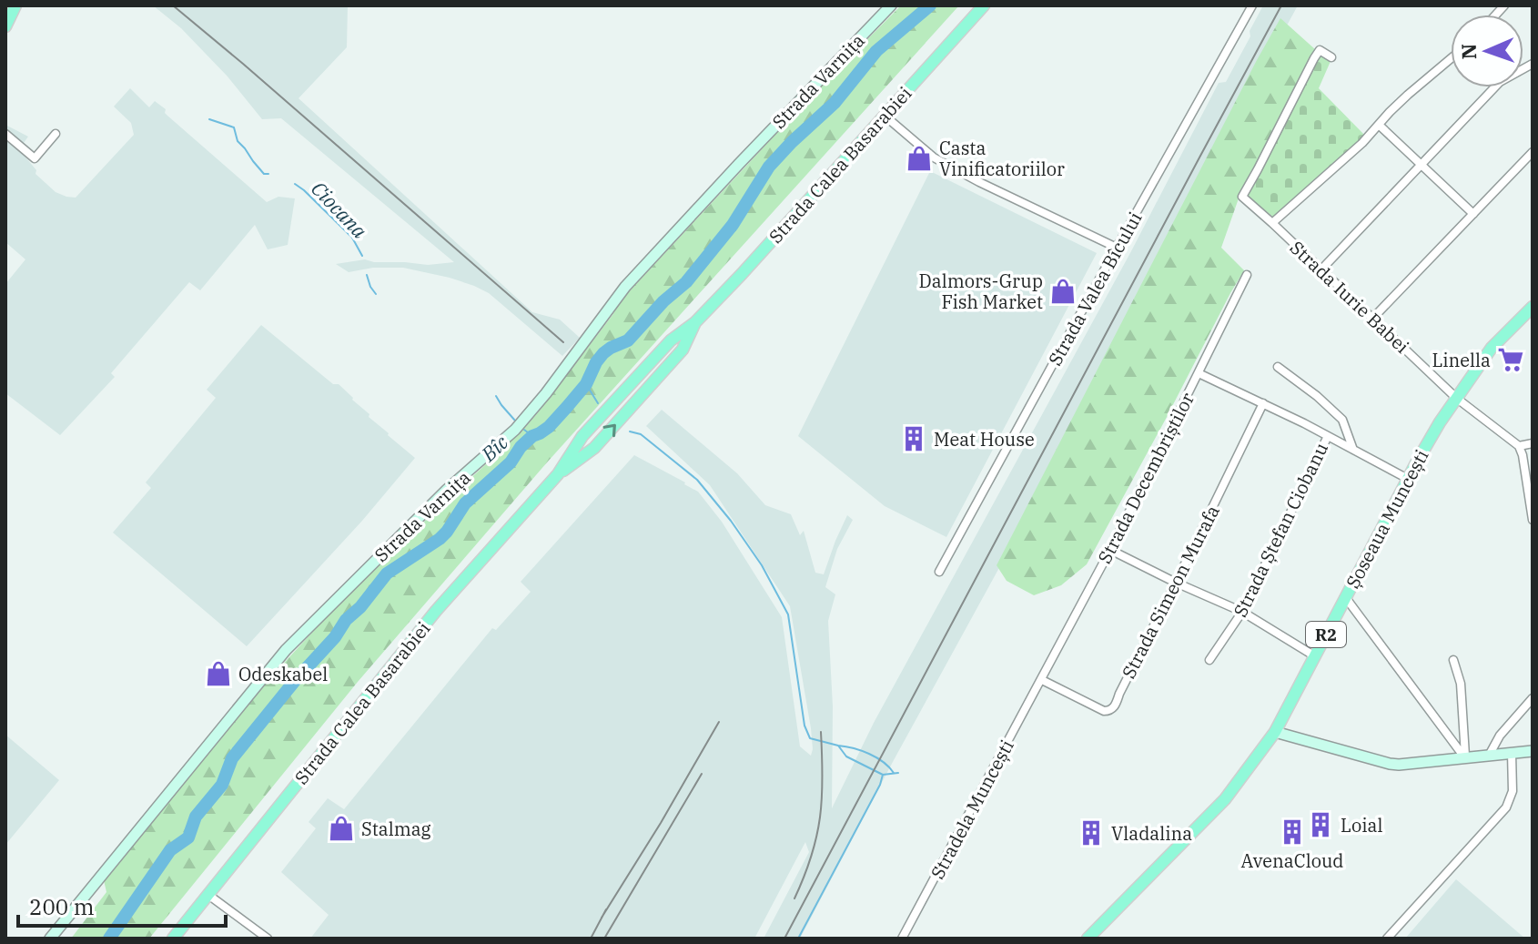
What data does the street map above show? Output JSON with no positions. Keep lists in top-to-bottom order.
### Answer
{
  "streets": {
    "main road": ["Strada Calea Basarabiei", "Șoseaua Muncești", "R2"],
    "street": [
      "Strada Varnița",
      "Strada Valea Bîcului",
      "Strada Iurie Babei",
      "Strada Decembriștilor",
      "Strada Ștefan Ciobanu",
      "Strada Simeon Murafa",
      "Stradela Muncești"
    ]
  },
  "crossings": [
    ["Strada Iurie Babei", "Șoseaua Muncești"],
    ["Strada Decembriștilor", "Strada Simeon Murafa"],
    ["Strada Decembriștilor", "Stradela Muncești"],
    ["Strada Simeon Murafa", "Stradela Muncești"]
  ],
  "water": ["Ciocana", "Bîc"],
  "places": {
    "shop": [
      "Casta Vinificatoriilor",
      "Dalmors-Grup Fish Market",
      "Odeskabel",
      "Stalmag"
    ],
    "supermarket": ["Linella"],
    "building": [
      "Meat House",
      "Loial",
      "AvenaCloud",
      "Vladalina"
    ]
  },
  "scale_bar": "200 m",
  "north": "left"
}
